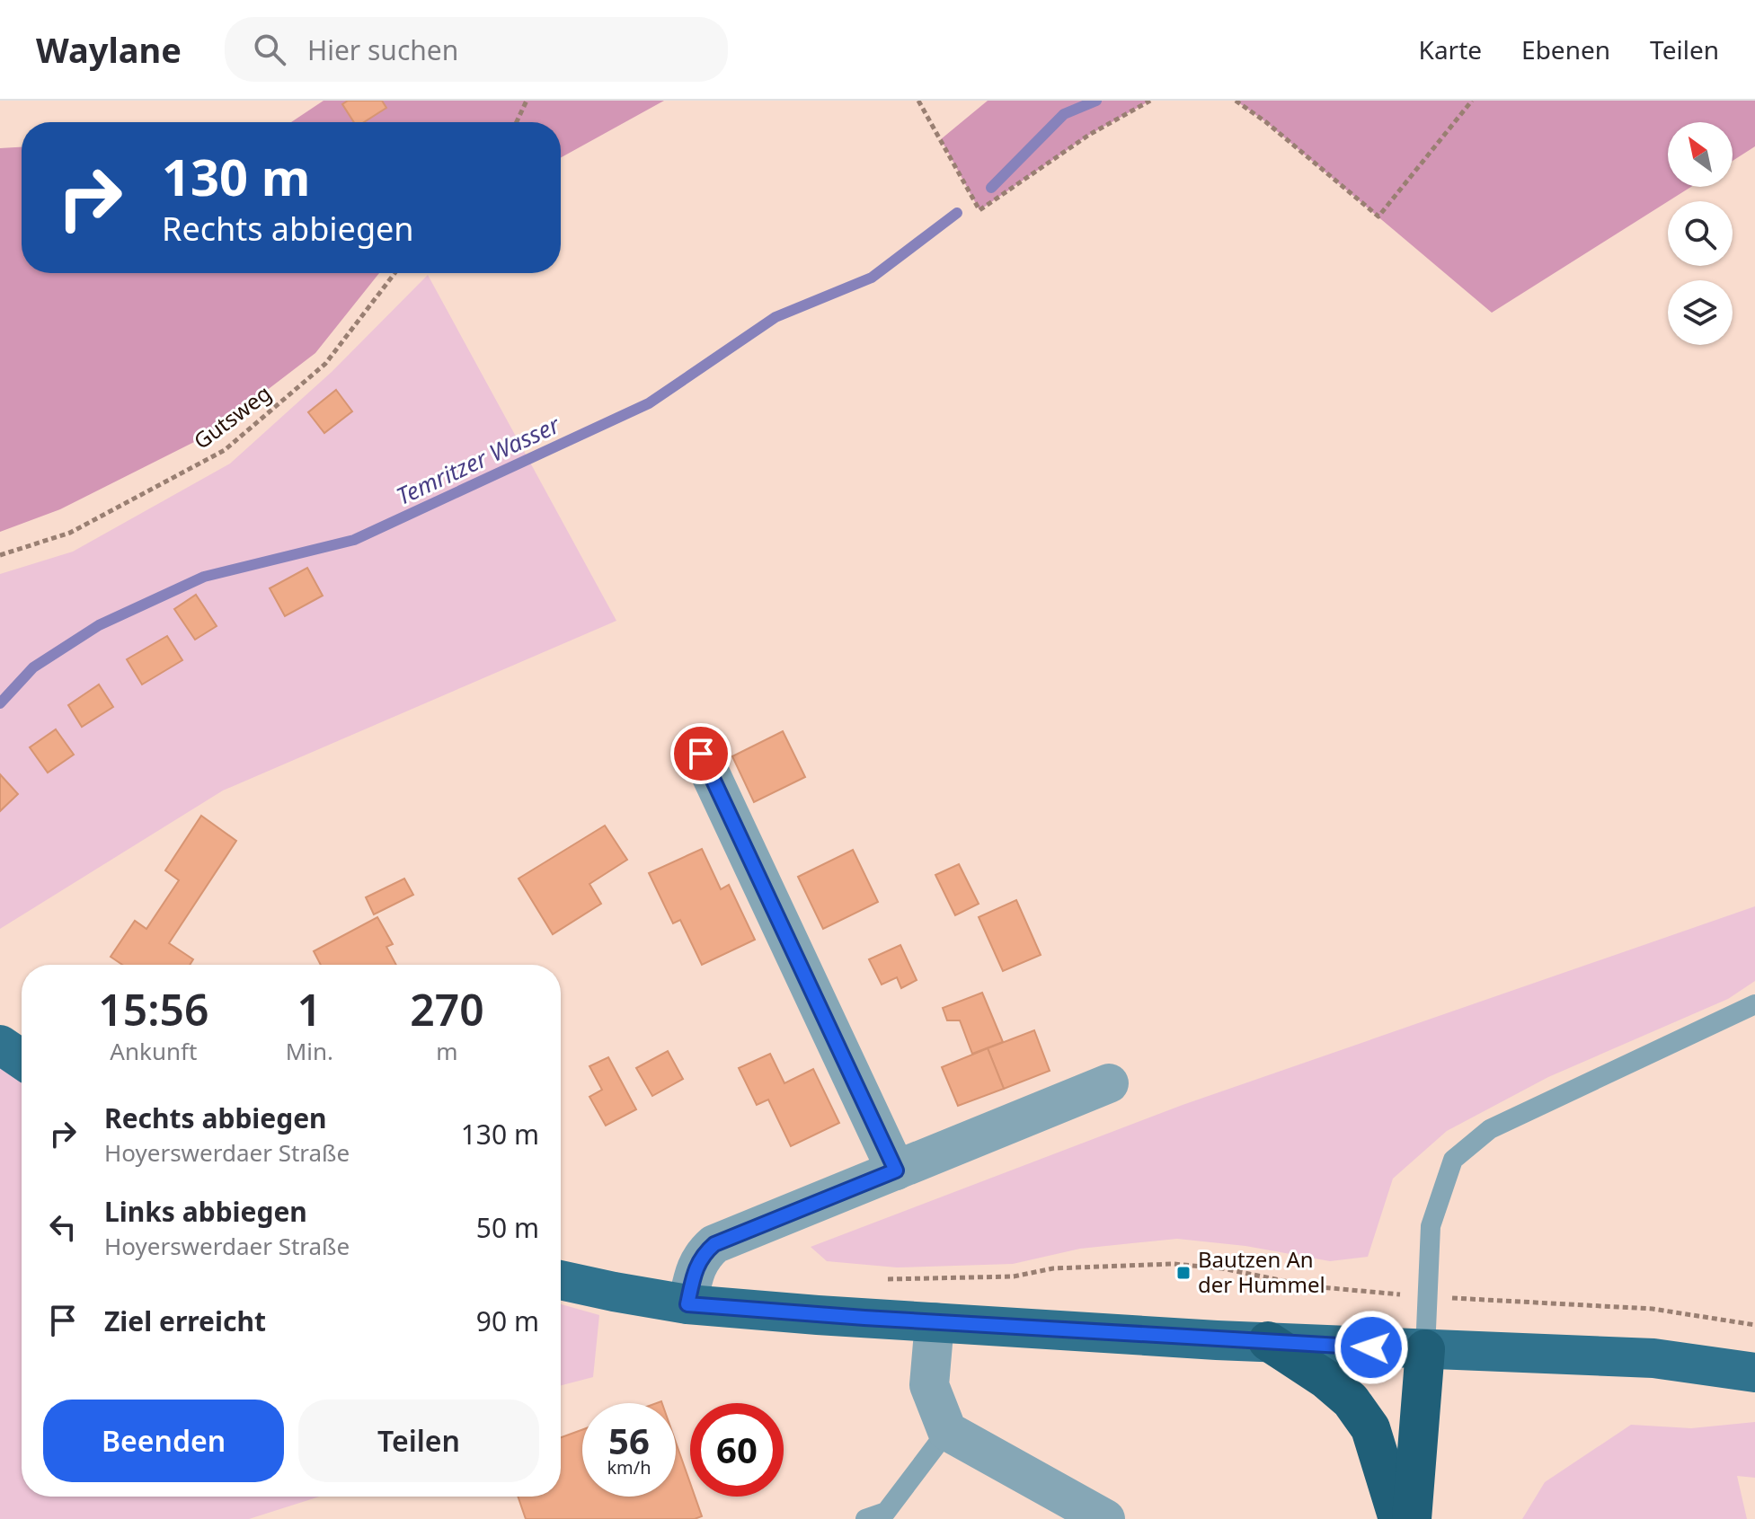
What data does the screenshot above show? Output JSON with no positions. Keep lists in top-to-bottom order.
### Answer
{
  "streets": {
    "path": ["Gutsweg"]
  },
  "water": ["Temritzer Wasser"],
  "places": {
    "transit": ["Bautzen An der Hummel"]
  },
  "north": "top left",
  "page": {
    "header": "Waylane",
    "search": "Hier suchen",
    "nav": ["Karte", "Ebenen", "Teilen"],
    "turn": ["130 m", "Rechts abbiegen"],
    "eta": [
      "15:56",
      "Ankunft",
      "1",
      "Min.",
      "270",
      "m"
    ],
    "list": [
      {
        "name": "Rechts abbiegen",
        "note": "Hoyerswerdaer Straße",
        "value": "130 m"
      },
      {
        "name": "Links abbiegen",
        "note": "Hoyerswerdaer Straße",
        "value": "50 m"
      },
      {
        "name": "Ziel erreicht",
        "value": "90 m"
      }
    ],
    "buttons": ["Beenden", "Teilen"],
    "speed": "56 km/h",
    "limit": "60"
  }
}
